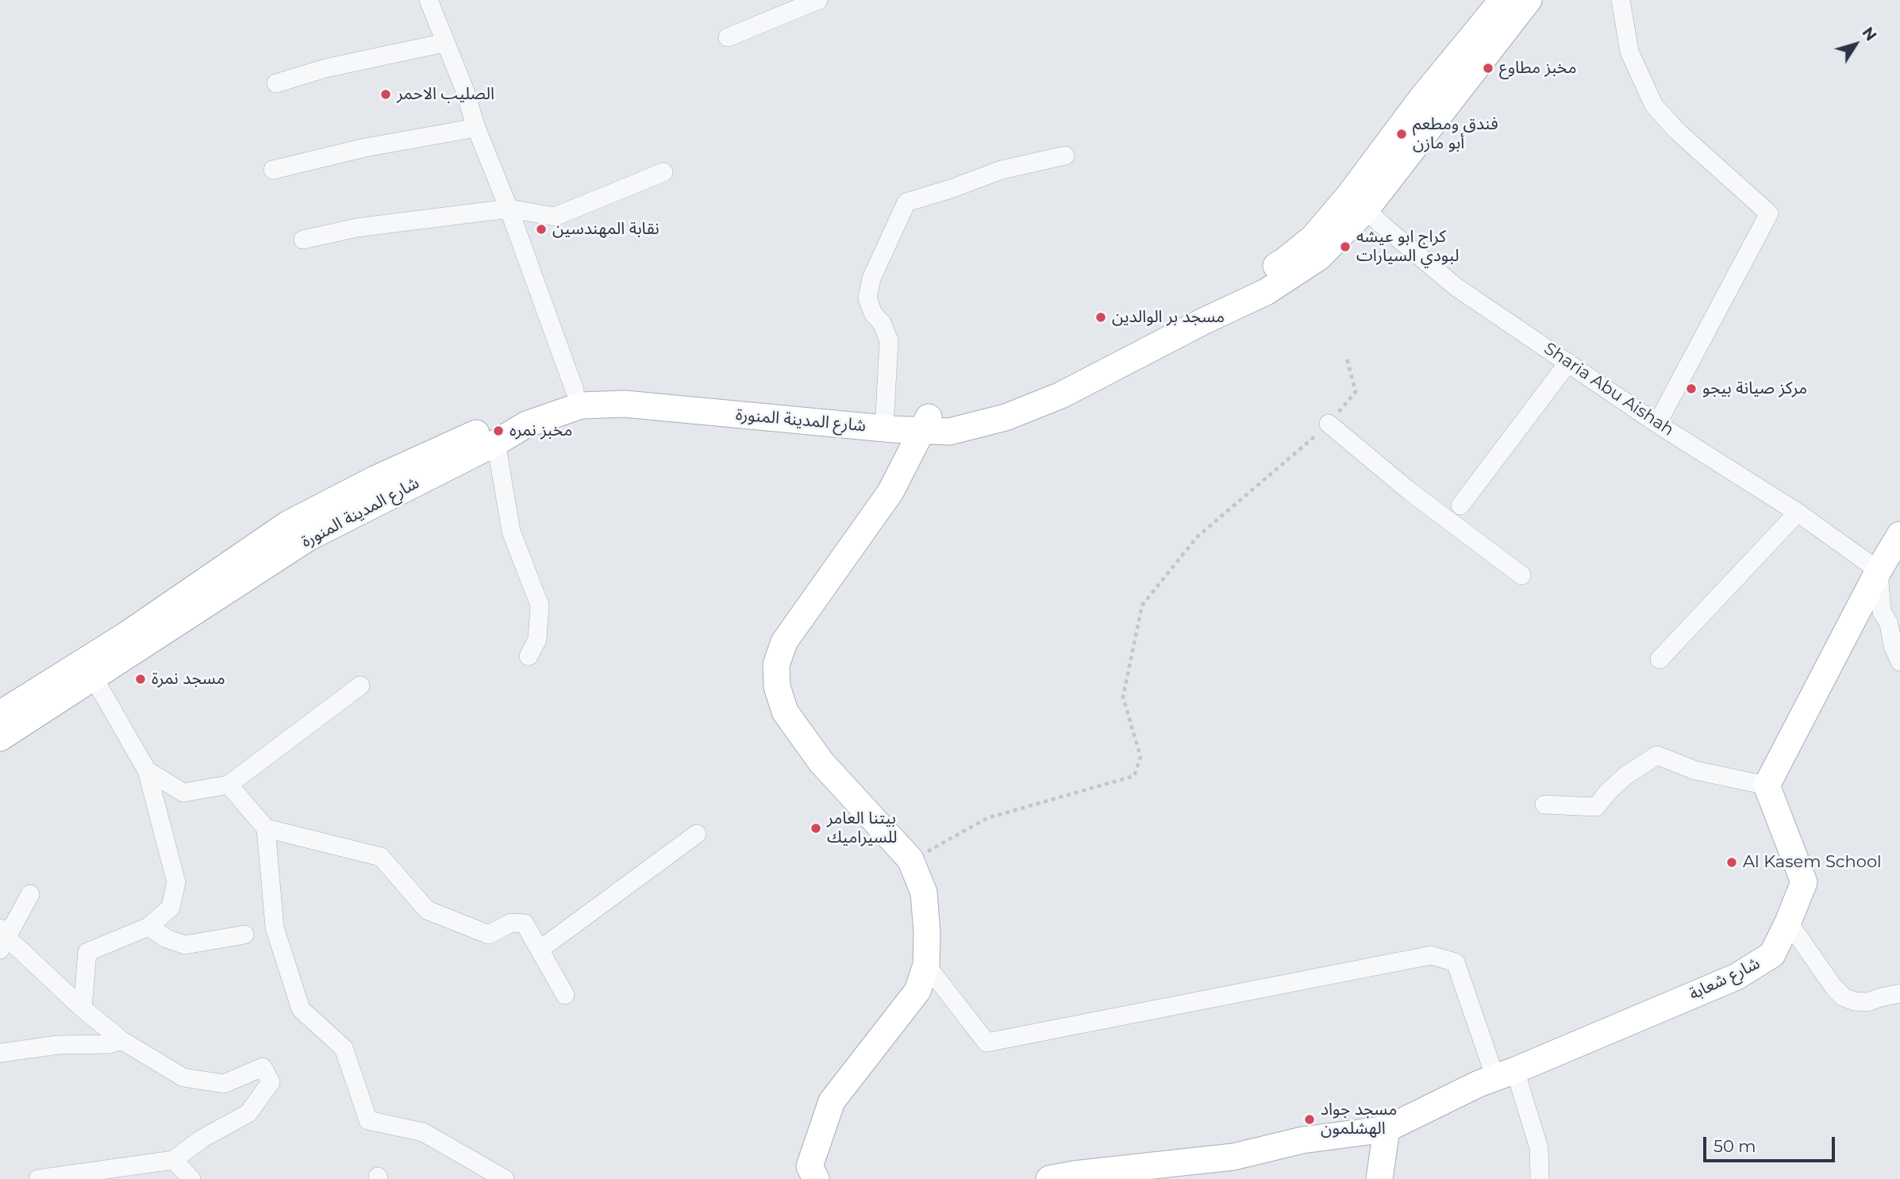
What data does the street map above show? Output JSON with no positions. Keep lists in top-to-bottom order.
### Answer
{
  "streets": {
    "street": ["Sharia Abu Aishah", "شارع المدينة المنورة", "شارع شعابة"]
  },
  "crossings": [
    ["Sharia Abu Aishah", "شارع المدينة المنورة"]
  ],
  "places": [
    "مخبز مطاوع",
    "الصليب الاحمر",
    "فندق ومطعم أبو مازن",
    "نقابة المهندسين",
    "كراج ابو عيشه لبودي السيارات",
    "مسجد بر الوالدين",
    "مركز صيانة بيجو",
    "مخبز نمره",
    "مسجد نمرة",
    "بيتنا العامر للسيراميك",
    "Al Kasem School",
    "مسجد جواد الهشلمون"
  ],
  "scale_bar": "50 m",
  "north": "top right"
}
